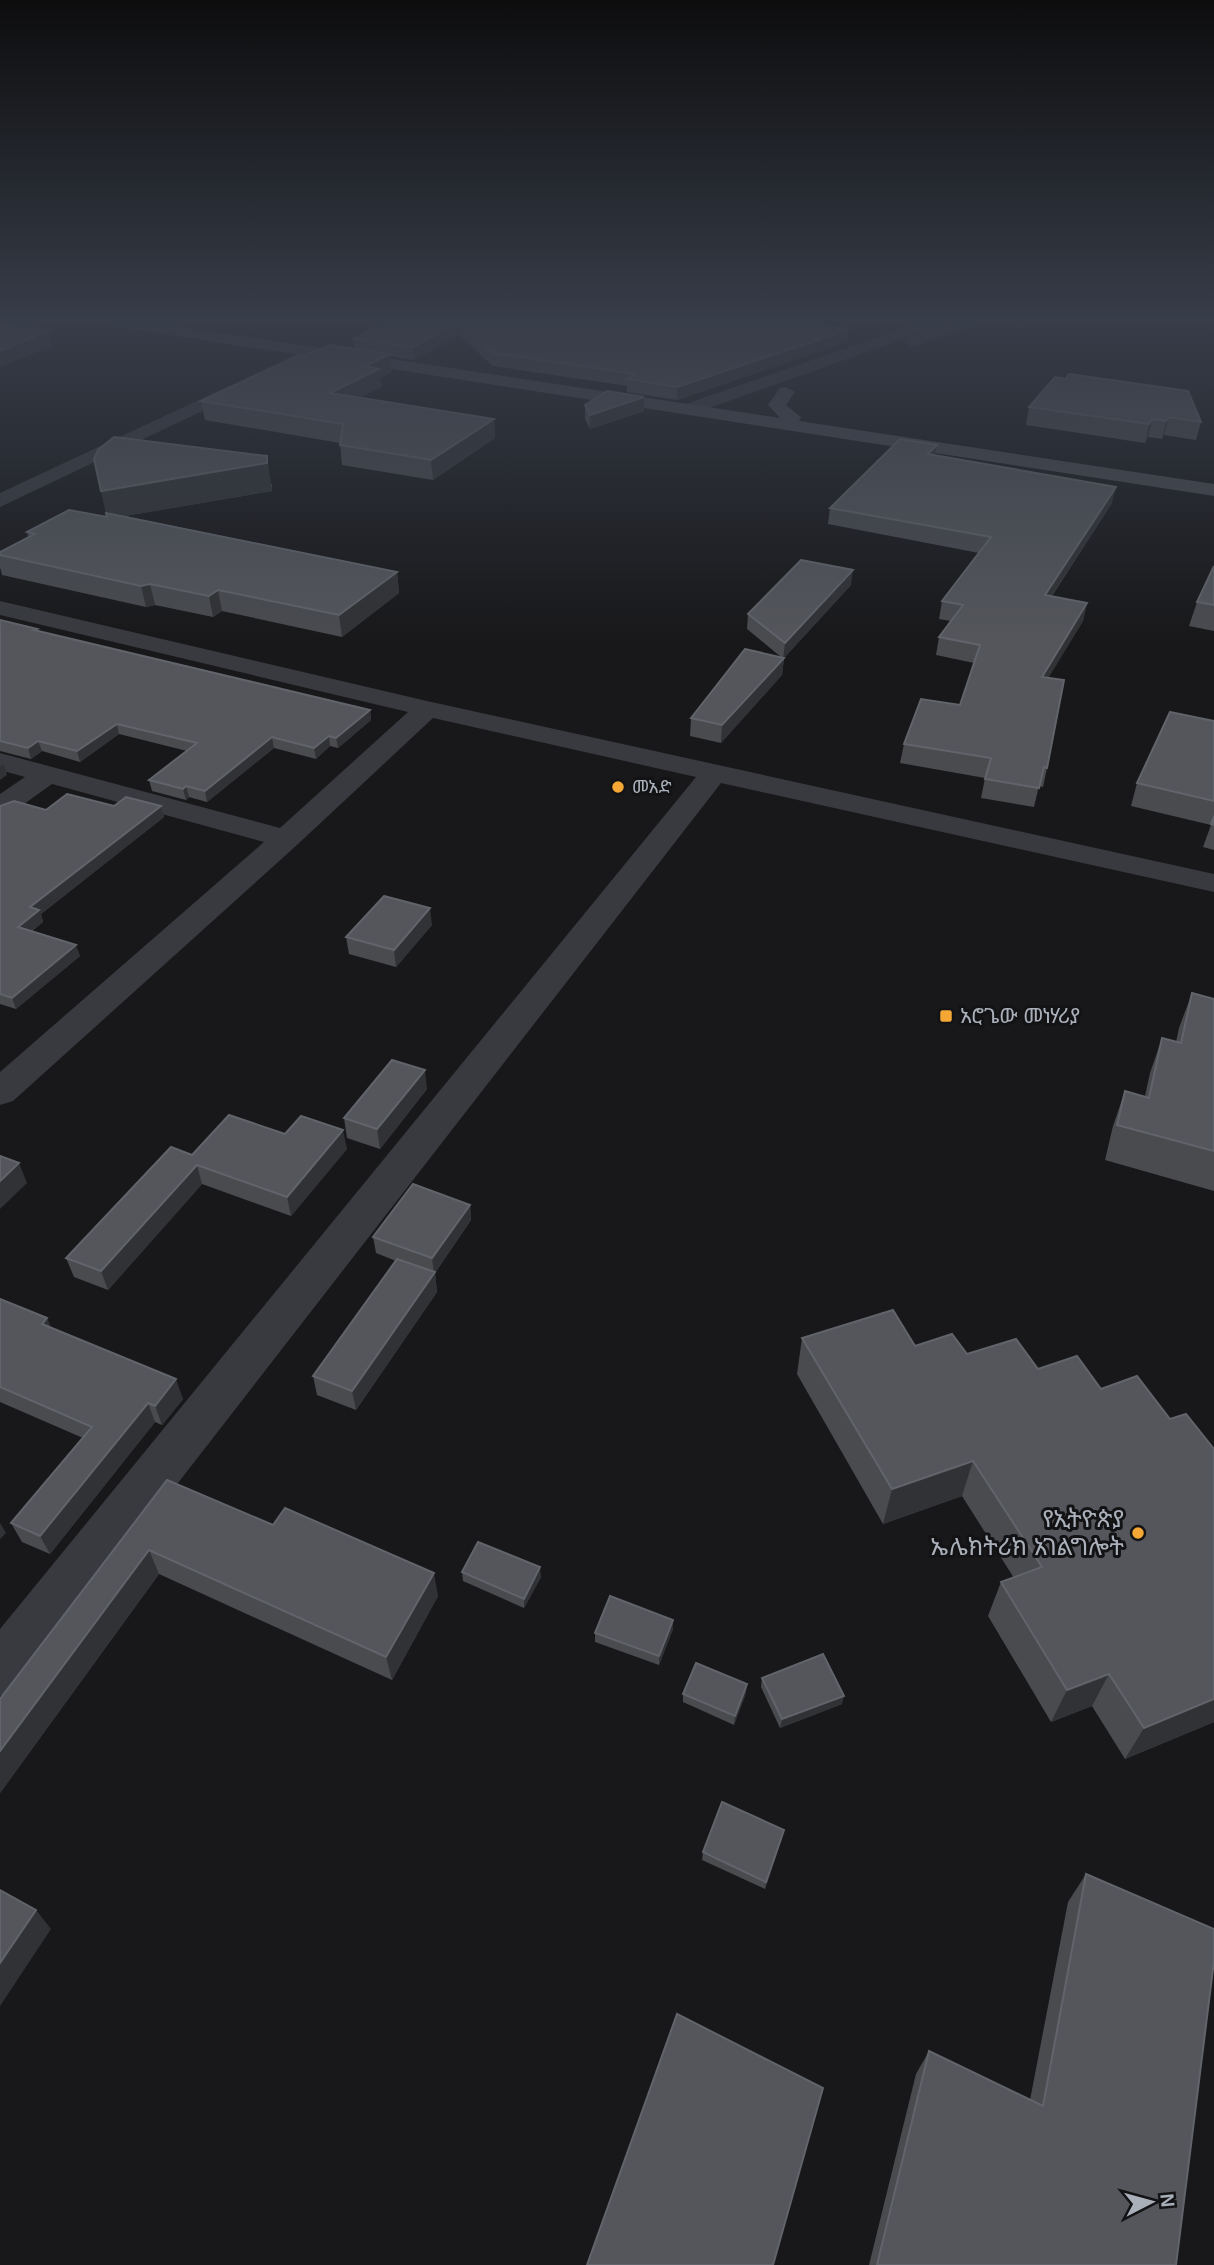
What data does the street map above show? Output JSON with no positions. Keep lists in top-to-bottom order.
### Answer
{
  "places": {
    "other": ["መአድ", "የኢትዮጵያ ኤሌክትሪክ አገልግሎት"],
    "transit": ["አሮጌው መነሃሪያ"]
  },
  "north": "right"
}
